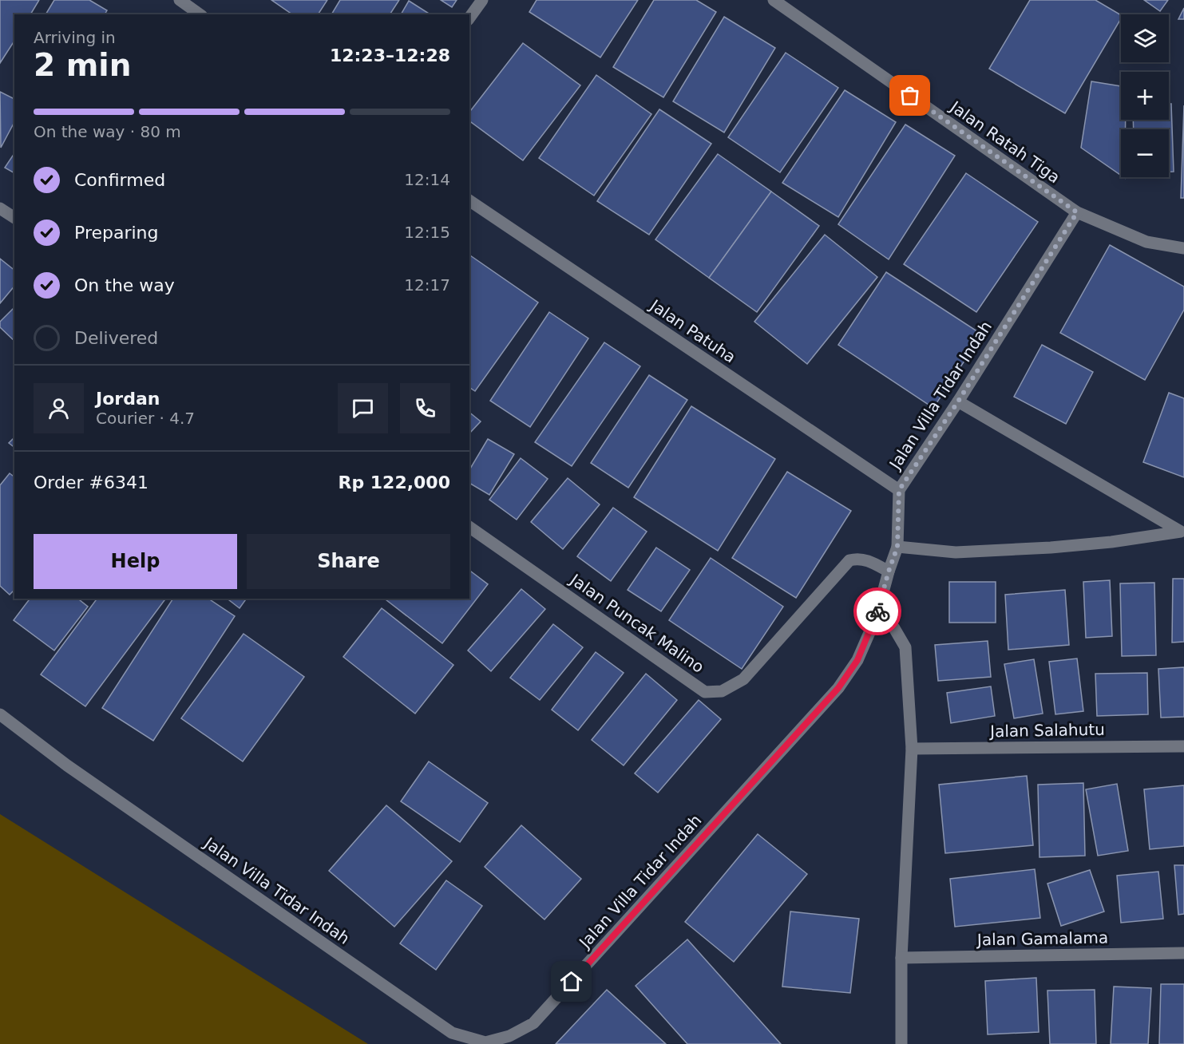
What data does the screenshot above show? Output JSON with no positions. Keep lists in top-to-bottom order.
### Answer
{
  "streets": {
    "street": [
      "Jalan Ratah Tiga",
      "Jalan Patuha",
      "Jalan Villa Tidar Indah",
      "Jalan Puncak Malino",
      "Jalan Salahutu",
      "Jalan Gamalama"
    ]
  },
  "crossings": [
    ["Jalan Ratah Tiga", "Jalan Villa Tidar Indah"],
    ["Jalan Patuha", "Jalan Villa Tidar Indah"],
    ["Jalan Villa Tidar Indah", "Jalan Puncak Malino"]
  ],
  "page": {
    "map_buttons": ["+", "−"],
    "heading": ["2 min", "Arriving in", "12:23–12:28"],
    "panel": [
      "Jordan",
      "Courier · 4.7",
      "Order #6341",
      "Rp 122,000"
    ],
    "bar": "On the way · 80 m",
    "list": [
      ["Confirmed", "12:14"],
      ["Preparing", "12:15"],
      ["On the way", "12:17"],
      "Delivered"
    ],
    "buttons": ["Help", "Share"]
  }
}
